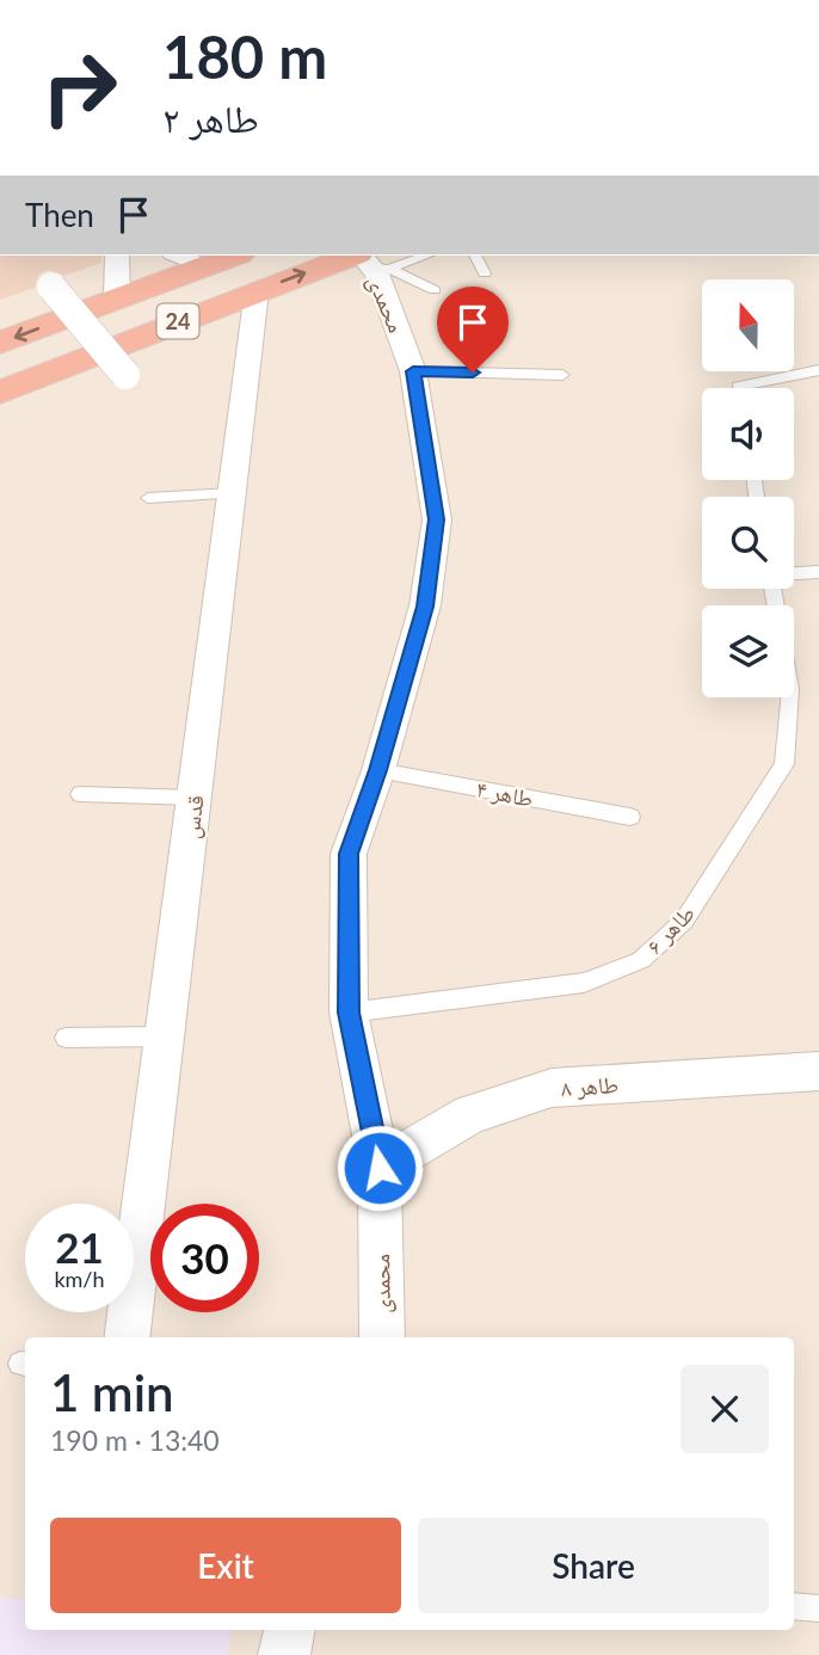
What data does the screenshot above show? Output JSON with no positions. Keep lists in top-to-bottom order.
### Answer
{
  "streets": {
    "highway": ["24"],
    "street": ["محمدی", "قدس", "طاهر ۸"],
    "lane": ["طاهر ۴", "طاهر ۶"]
  },
  "crossings": [
    ["محمدی", "24"],
    ["محمدی", "طاهر ۴"],
    ["محمدی", "طاهر ۶"],
    ["محمدی", "طاهر ۸"],
    ["24", "قدس"]
  ],
  "north": "top",
  "page": {
    "turn": ["180 m", "طاهر ۲"],
    "then": "Then",
    "speed": "21 km/h",
    "limit": "30",
    "heading": ["1 min", "190 m · 13:40"],
    "buttons": ["Exit", "Share"]
  }
}
